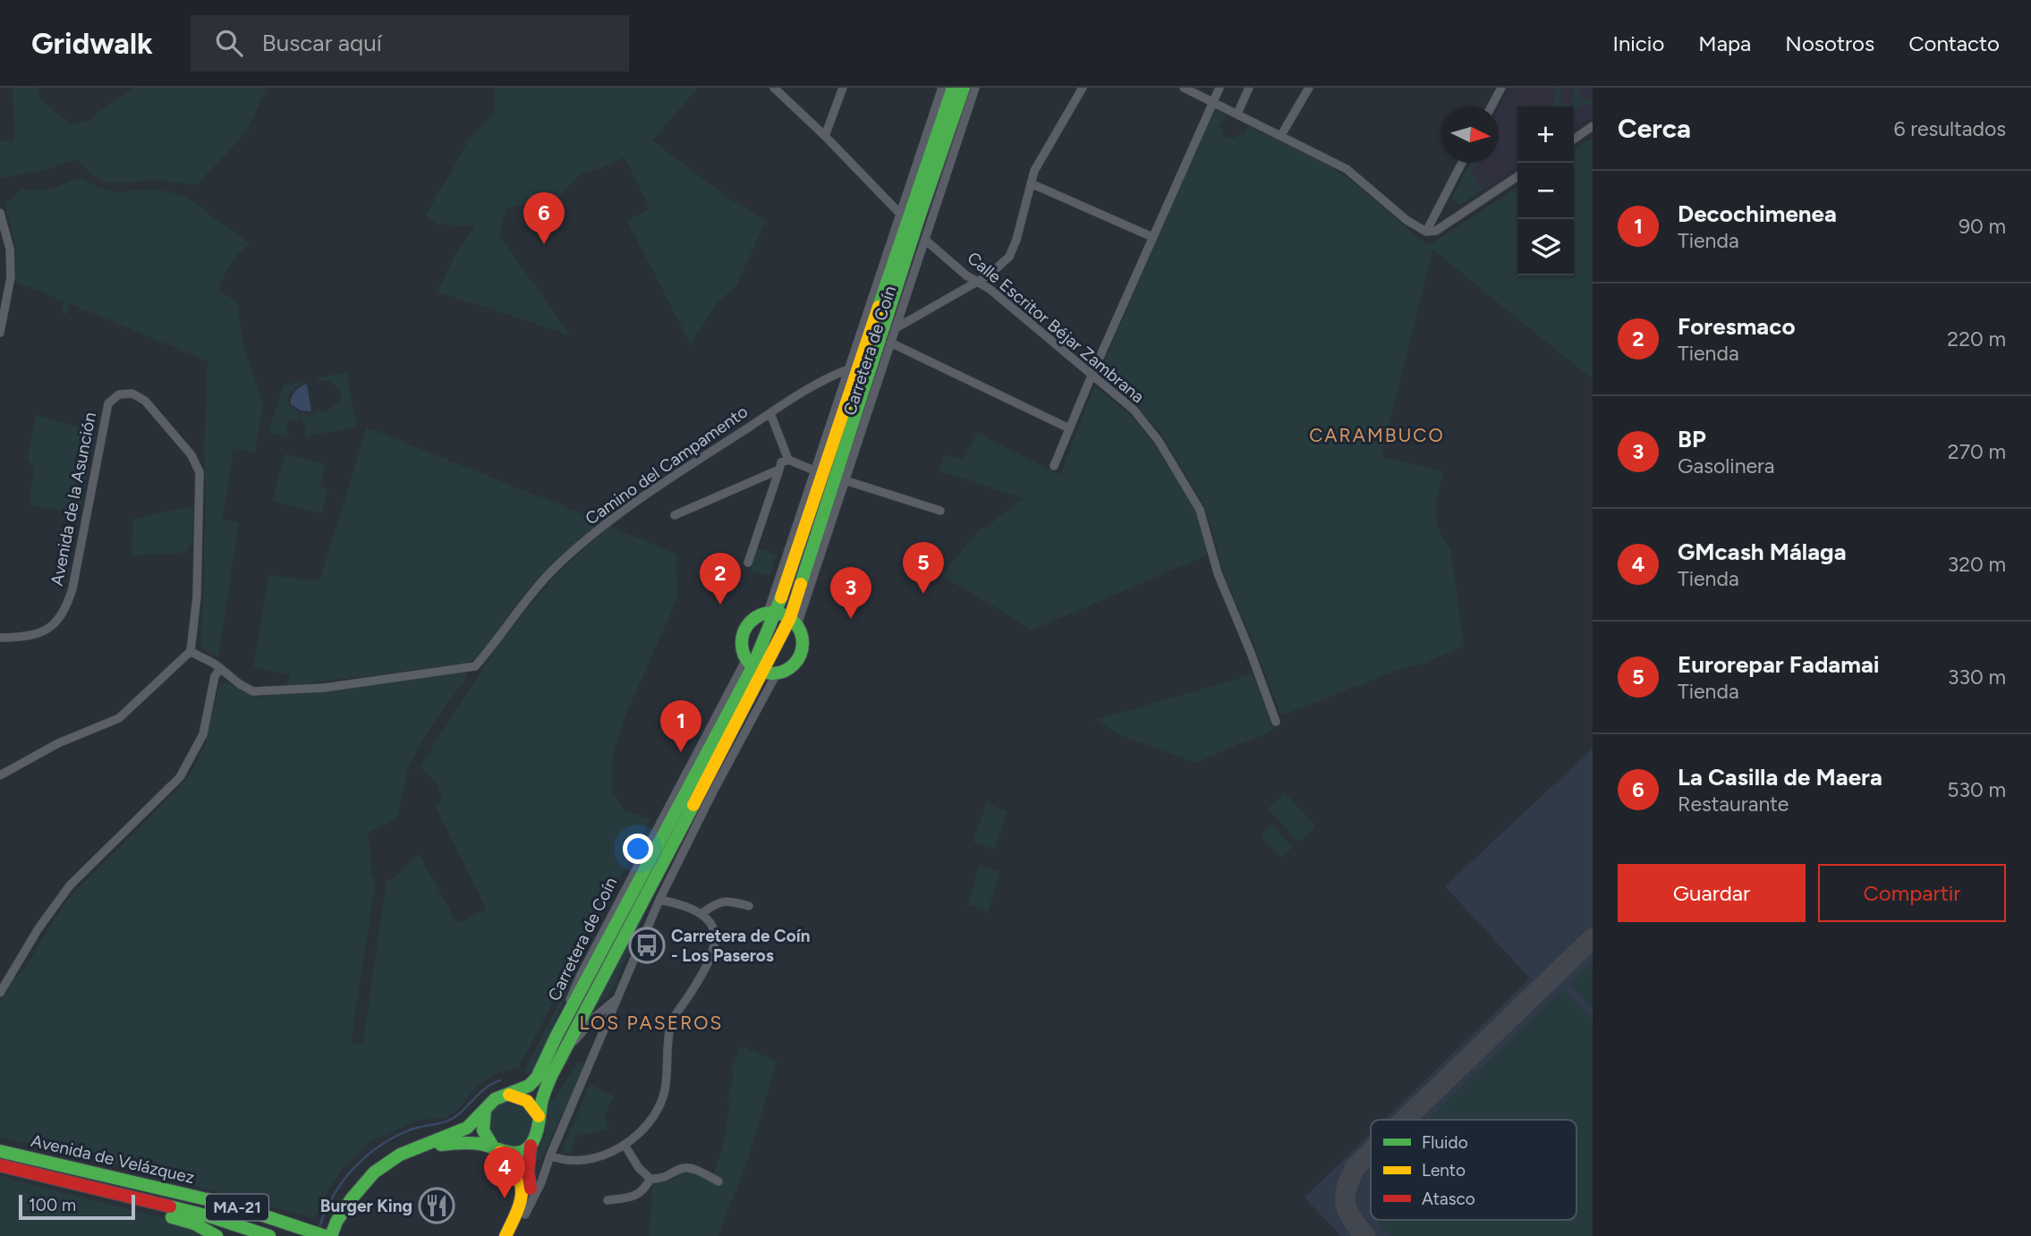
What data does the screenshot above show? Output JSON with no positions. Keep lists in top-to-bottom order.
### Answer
{
  "streets": {
    "main road": ["Carretera de Coín", "Avenida de Velázquez", "MA-21"],
    "street": ["Calle Escritor Béjar Zambrana", "Camino del Campamento", "Avenida de la Asunción"]
  },
  "crossings": [
    ["Calle Escritor Béjar Zambrana", "Carretera de Coín"],
    ["Carretera de Coín", "Camino del Campamento"],
    ["Camino del Campamento", "Avenida de la Asunción"]
  ],
  "districts": ["CARAMBUCO", "LOS PASEROS"],
  "places": {
    "bus stop": ["Carretera de Coín - Los Paseros"],
    "restaurant": ["Burger King"]
  },
  "legend": ["Fluido", "Lento", "Atasco"],
  "scale_bar": "100 m",
  "north": "right",
  "page": {
    "header": "Gridwalk",
    "search": "Buscar aquí",
    "nav": [
      "Inicio",
      "Mapa",
      "Nosotros",
      "Contacto"
    ],
    "heading": ["Cerca", "6 resultados"],
    "map_buttons": ["+", "−"],
    "list": [
      {
        "mark": "1",
        "name": "Decochimenea",
        "note": "Tienda",
        "value": "90 m"
      },
      {
        "mark": "2",
        "name": "Foresmaco",
        "note": "Tienda",
        "value": "220 m"
      },
      {
        "mark": "3",
        "name": "BP",
        "note": "Gasolinera",
        "value": "270 m"
      },
      {
        "mark": "4",
        "name": "GMcash Málaga",
        "note": "Tienda",
        "value": "320 m"
      },
      {
        "mark": "5",
        "name": "Eurorepar Fadamai",
        "note": "Tienda",
        "value": "330 m"
      },
      {
        "mark": "6",
        "name": "La Casilla de Maera",
        "note": "Restaurante",
        "value": "530 m"
      }
    ],
    "pins": [
      "6",
      "5",
      "2",
      "3",
      "1",
      "4"
    ],
    "buttons": ["Guardar", "Compartir"],
    "scale": "100 m"
  }
}
